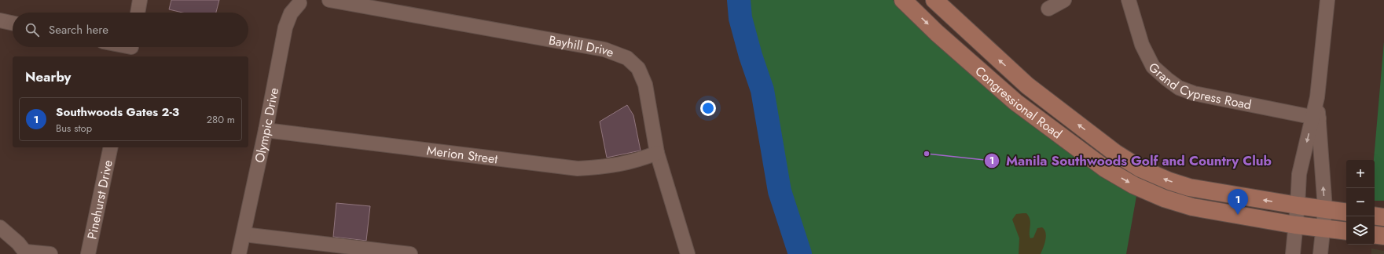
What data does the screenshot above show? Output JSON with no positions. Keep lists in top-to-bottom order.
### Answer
{
  "streets": {
    "main road": ["Congressional Road"],
    "street": [
      "Bayhill Drive",
      "Grand Cypress Road",
      "Olympic Drive",
      "Merion Street",
      "Pinehurst Drive"
    ]
  },
  "crossings": [
    ["Bayhill Drive", "Merion Street"],
    ["Olympic Drive", "Merion Street"]
  ],
  "places": ["Manila Southwoods Golf and Country Club"],
  "page": {
    "search": "Search here",
    "heading": "Nearby",
    "list": [
      {
        "mark": "1",
        "name": "Southwoods Gates 2-3",
        "note": "Bus stop",
        "value": "280 m"
      }
    ],
    "map_buttons": ["+", "−"],
    "pins": "1"
  }
}
